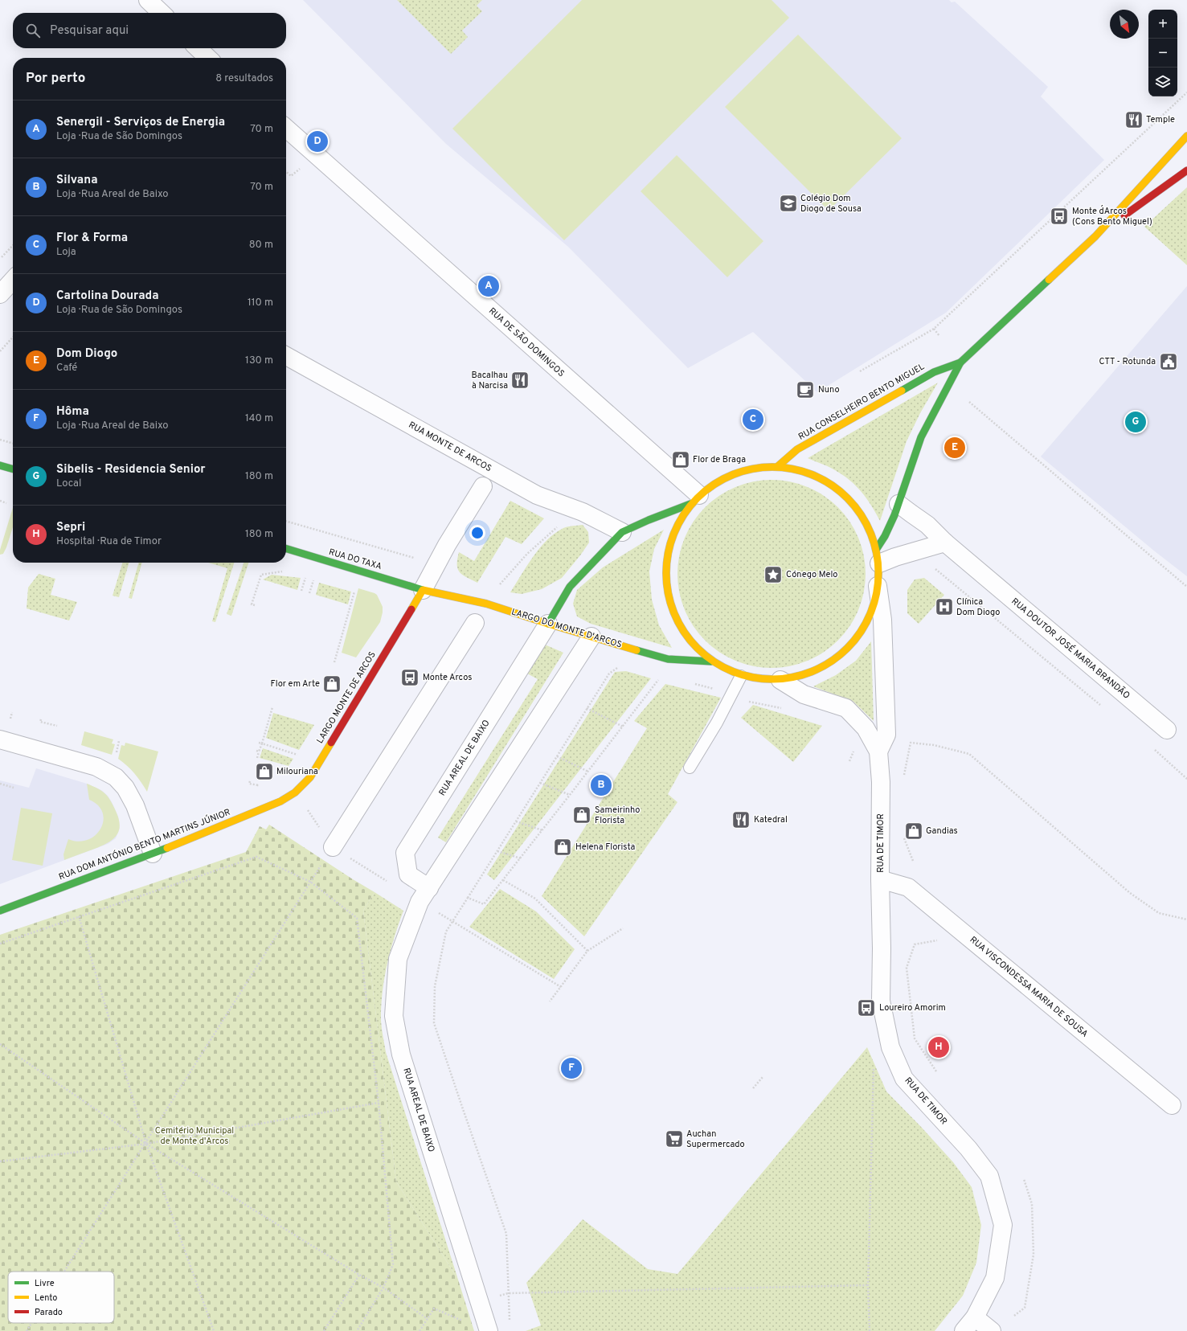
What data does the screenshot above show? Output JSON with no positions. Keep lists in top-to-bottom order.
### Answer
{
  "streets": {
    "street": [
      "RUA DE SÃO DOMINGOS",
      "RUA CONSELHEIRO BENTO MIGUEL",
      "RUA MONTE DE ARCOS",
      "RUA DO TAXA",
      "LARGO DO MONTE D'ARCOS",
      "RUA DOUTOR JOSÉ MARIA BRANDÃO",
      "LARGO MONTE DE ARCOS",
      "RUA AREAL DE BAIXO",
      "RUA DE TIMOR",
      "RUA DOM ANTÓNIO BENTO MARTINS JÚNIOR",
      "RUA VISCONDESSA MARIA DE SOUSA"
    ]
  },
  "crossings": [
    ["RUA CONSELHEIRO BENTO MIGUEL", "RUA DOUTOR JOSÉ MARIA BRANDÃO"],
    ["RUA DO TAXA", "LARGO DO MONTE D'ARCOS"],
    ["RUA DO TAXA", "LARGO MONTE DE ARCOS"],
    ["LARGO DO MONTE D'ARCOS", "LARGO MONTE DE ARCOS"],
    ["LARGO DO MONTE D'ARCOS", "RUA AREAL DE BAIXO"],
    ["LARGO MONTE DE ARCOS", "RUA DOM ANTÓNIO BENTO MARTINS JÚNIOR"],
    ["RUA DE TIMOR", "RUA VISCONDESSA MARIA DE SOUSA"]
  ],
  "parks": ["Cemitério Municipal de Monte d'Arcos"],
  "places": {
    "restaurant": ["Temple", "Bacalhau à Narcisa", "Katedral"],
    "school or university": ["Colégio Dom Diogo de Sousa"],
    "bus stop": ["Monte d´Arcos (Cons Bento Miguel)", "Monte Arcos", "Loureiro Amorim"],
    "public building": ["CTT - Rotunda"],
    "cafe": ["Nuno"],
    "shop": [
      "Flor de Braga",
      "Flor em Arte",
      "Milouriana",
      "Sameirinho Florista",
      "Gandias",
      "Helena Florista"
    ],
    "place": ["Cónego Melo"],
    "hospital": ["Clínica Dom Diogo"],
    "supermarket": ["Auchan Supermercado"]
  },
  "legend": ["Livre", "Lento", "Parado"],
  "north": "bottom right",
  "page": {
    "map_buttons": ["+", "−"],
    "search": "Pesquisar aqui",
    "heading": ["Por perto", "8 resultados"],
    "list": [
      {
        "mark": "A",
        "name": "Senergil - Serviços de Energia",
        "note": "Loja · Rua de São Domingos",
        "value": "70 m"
      },
      {
        "mark": "B",
        "name": "Silvana",
        "note": "Loja · Rua Areal de Baixo",
        "value": "70 m"
      },
      {
        "mark": "C",
        "name": "Flor & Forma",
        "note": "Loja",
        "value": "80 m"
      },
      {
        "mark": "D",
        "name": "Cartolina Dourada",
        "note": "Loja · Rua de São Domingos",
        "value": "110 m"
      },
      {
        "mark": "E",
        "name": "Dom Diogo",
        "note": "Café",
        "value": "130 m"
      },
      {
        "mark": "F",
        "name": "Hôma",
        "note": "Loja · Rua Areal de Baixo",
        "value": "140 m"
      },
      {
        "mark": "G",
        "name": "Sibelis - Residencia Senior",
        "note": "Local",
        "value": "180 m"
      },
      {
        "mark": "H",
        "name": "Sepri",
        "note": "Hospital · Rua de Timor",
        "value": "180 m"
      }
    ],
    "pins": [
      "D",
      "A",
      "C",
      "G",
      "E",
      "B",
      "H",
      "F"
    ]
  }
}
